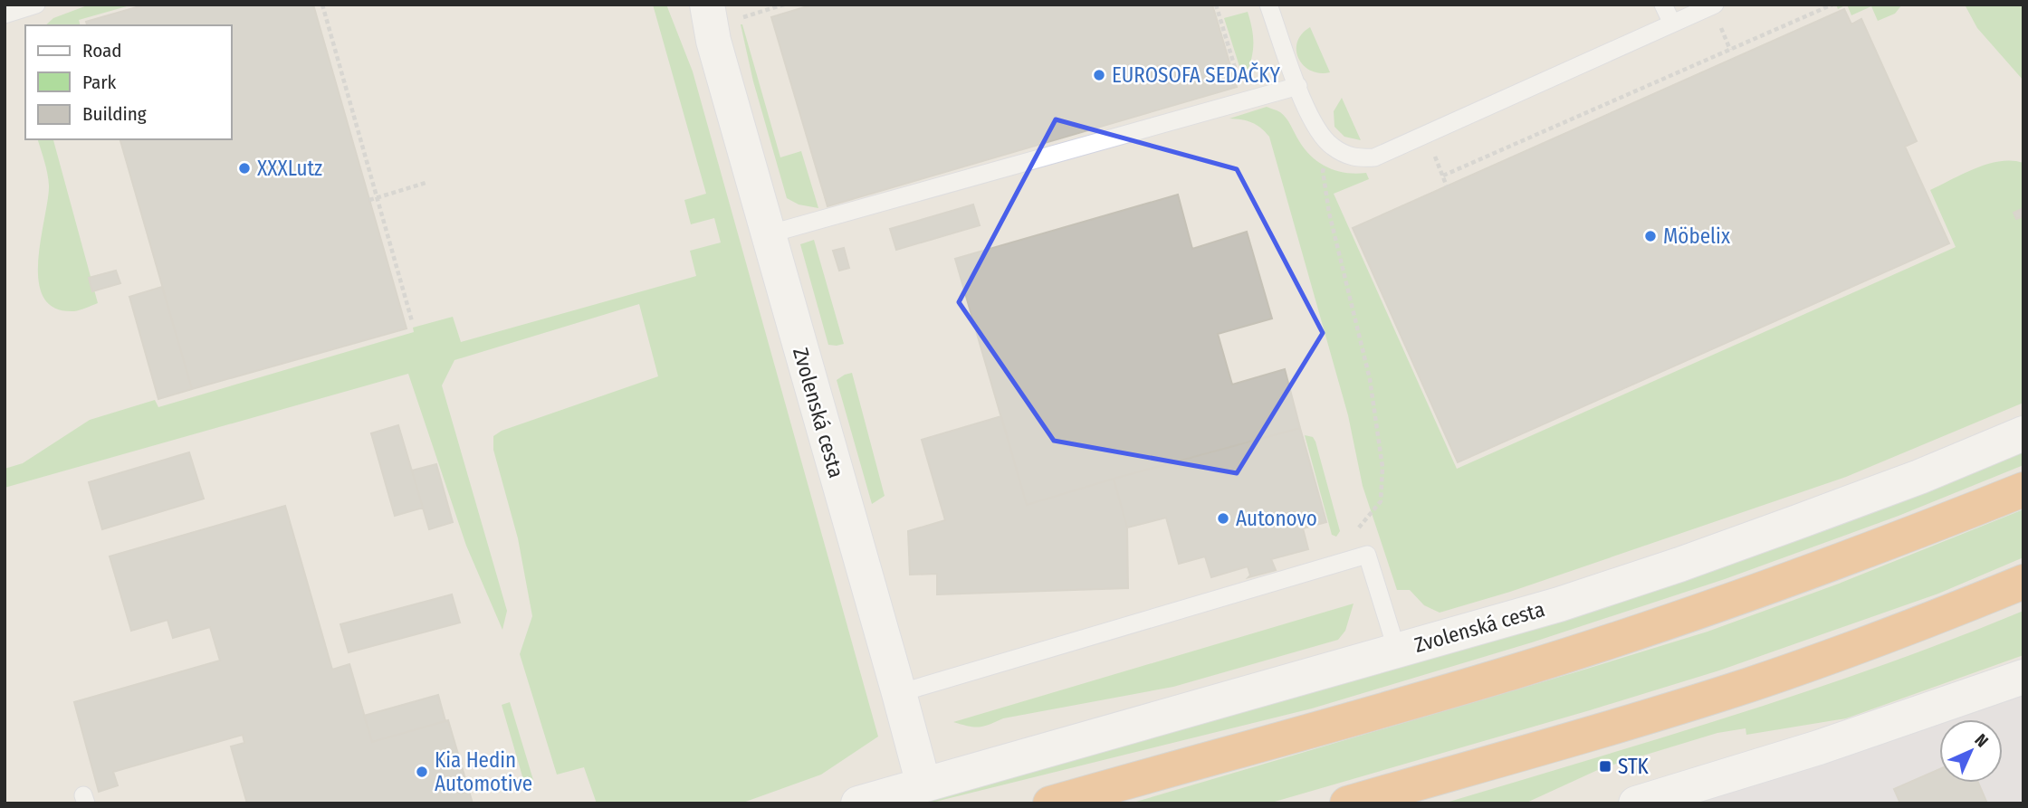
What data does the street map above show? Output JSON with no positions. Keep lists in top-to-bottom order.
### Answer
{
  "streets": {
    "street": ["Zvolenská cesta"]
  },
  "places": {
    "other": [
      "EUROSOFA SEDAČKY",
      "XXXLutz",
      "Möbelix",
      "Autonovo",
      "Kia Hedin Automotive"
    ],
    "transit": ["STK"]
  },
  "legend": ["Road", "Park", "Building"],
  "north": "top right"
}
